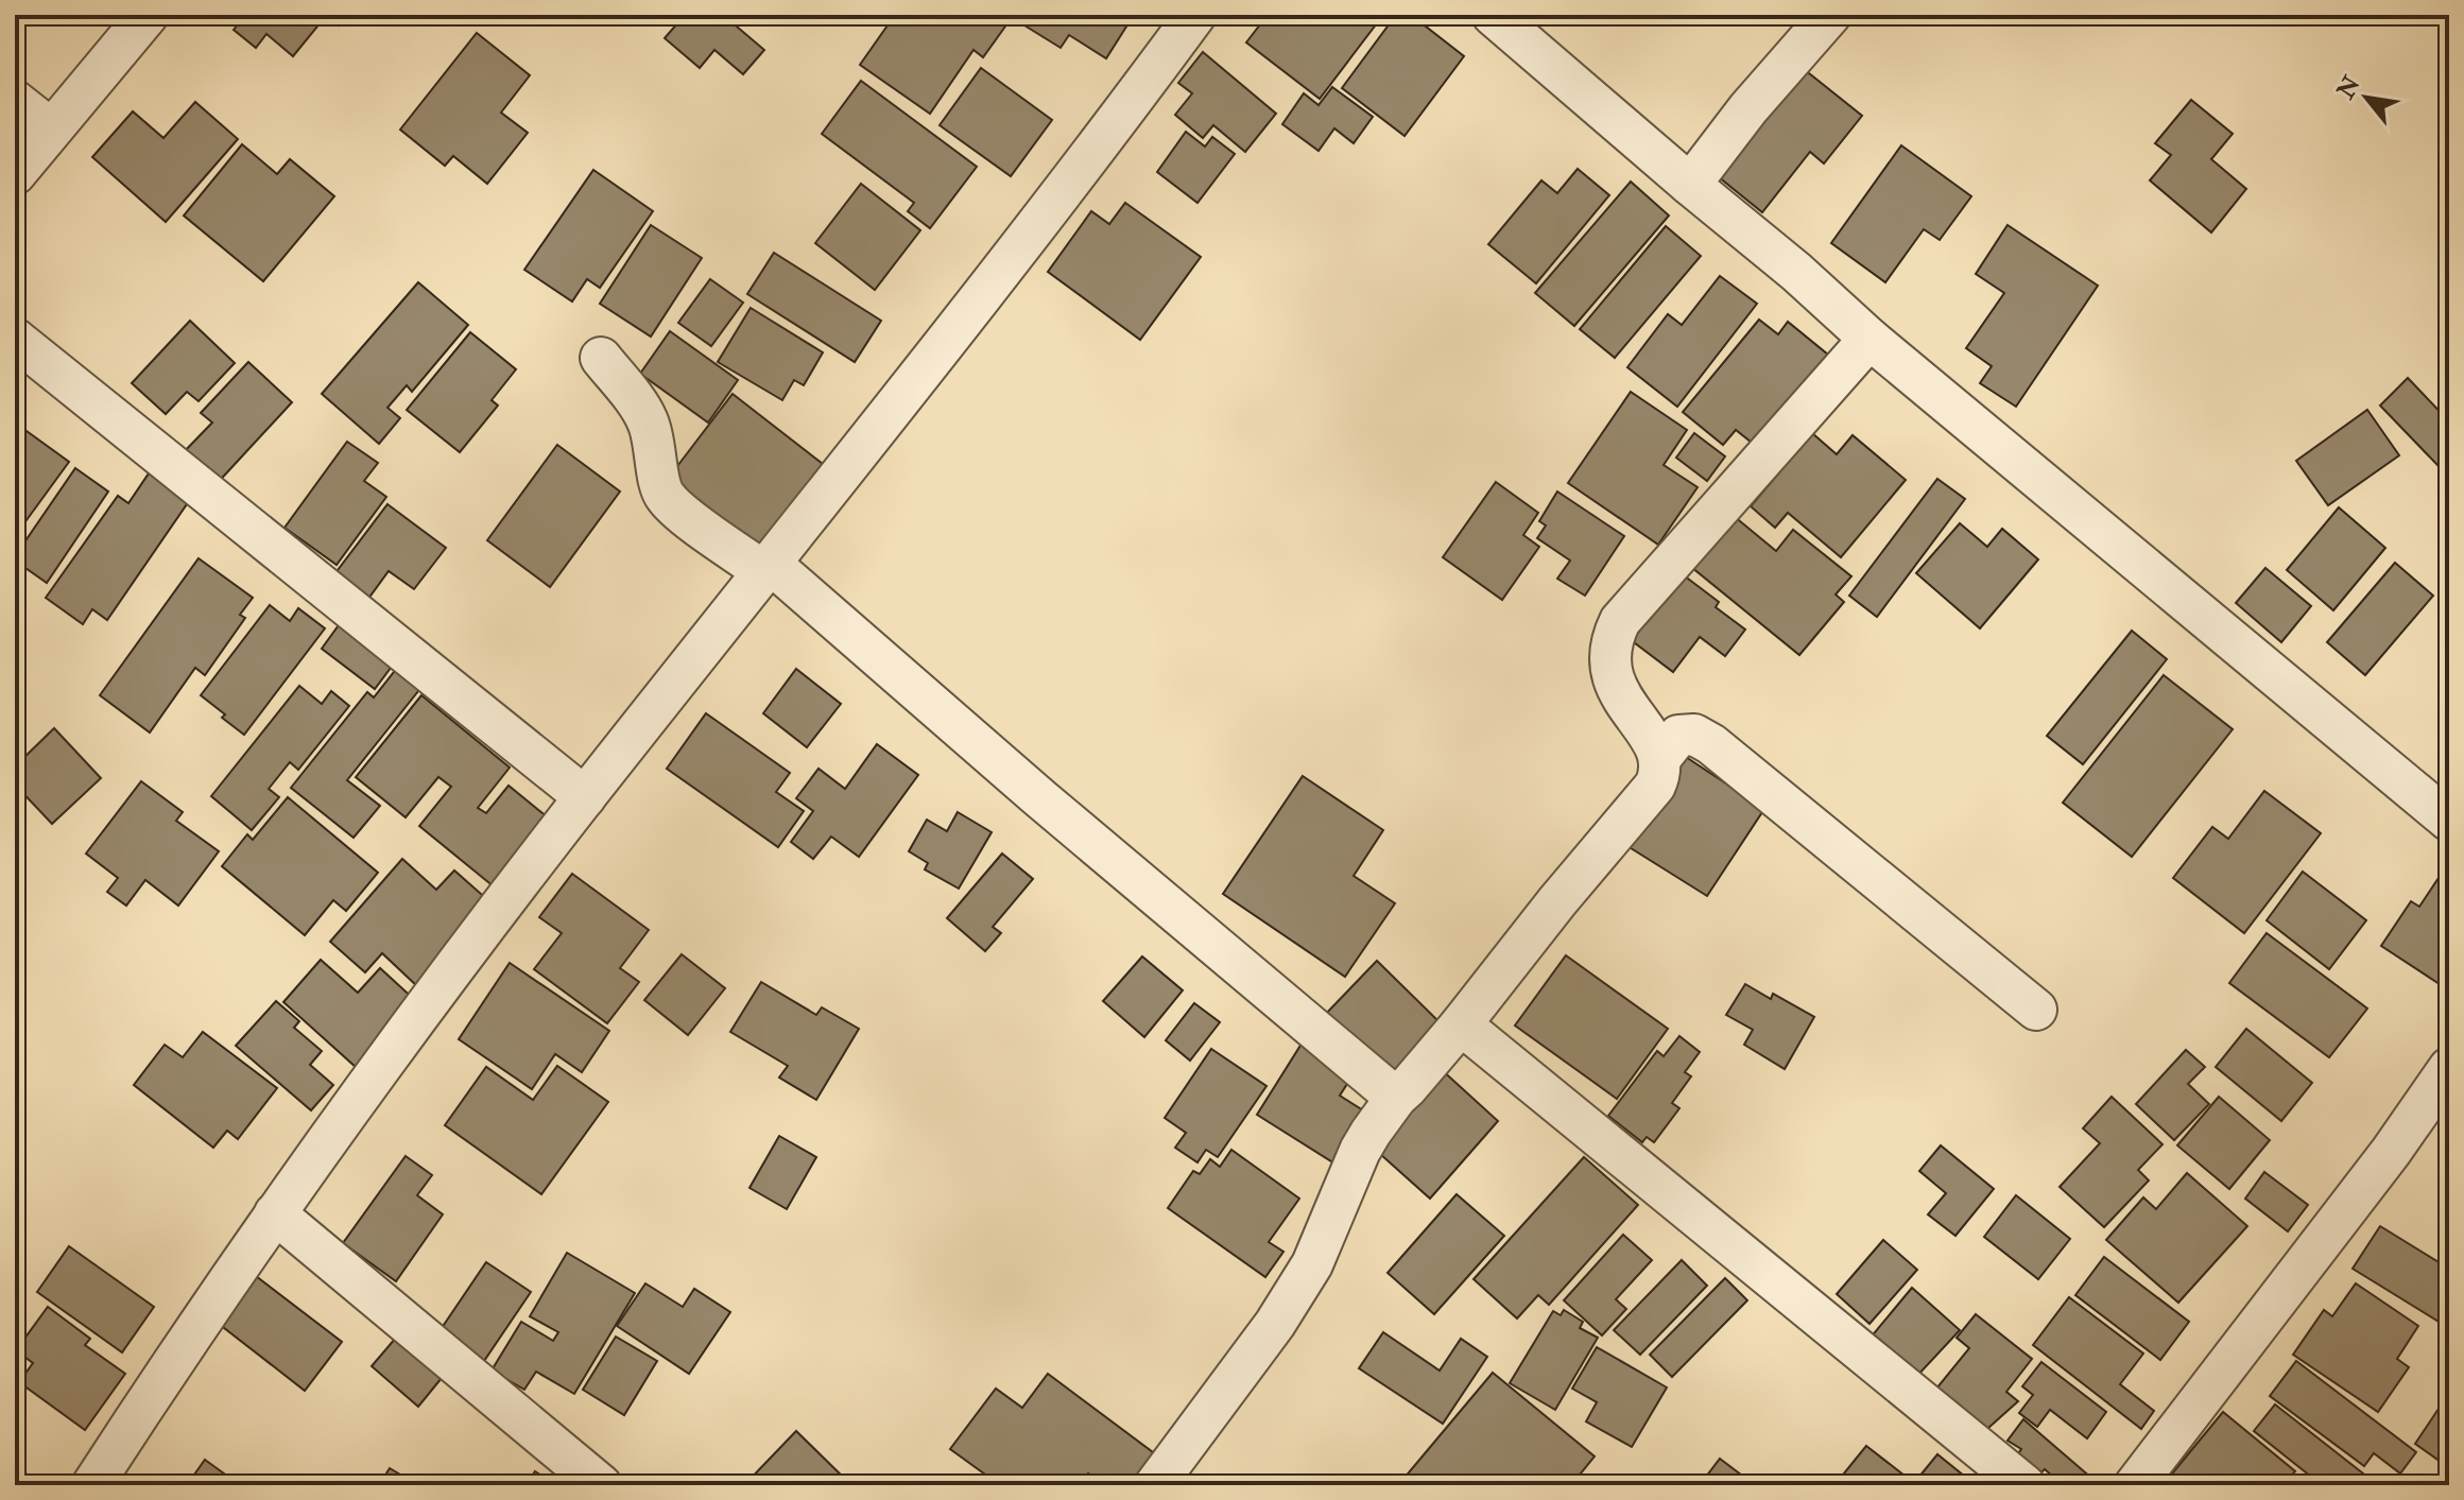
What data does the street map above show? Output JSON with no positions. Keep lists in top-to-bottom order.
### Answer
{
  "north": "top left"
}
